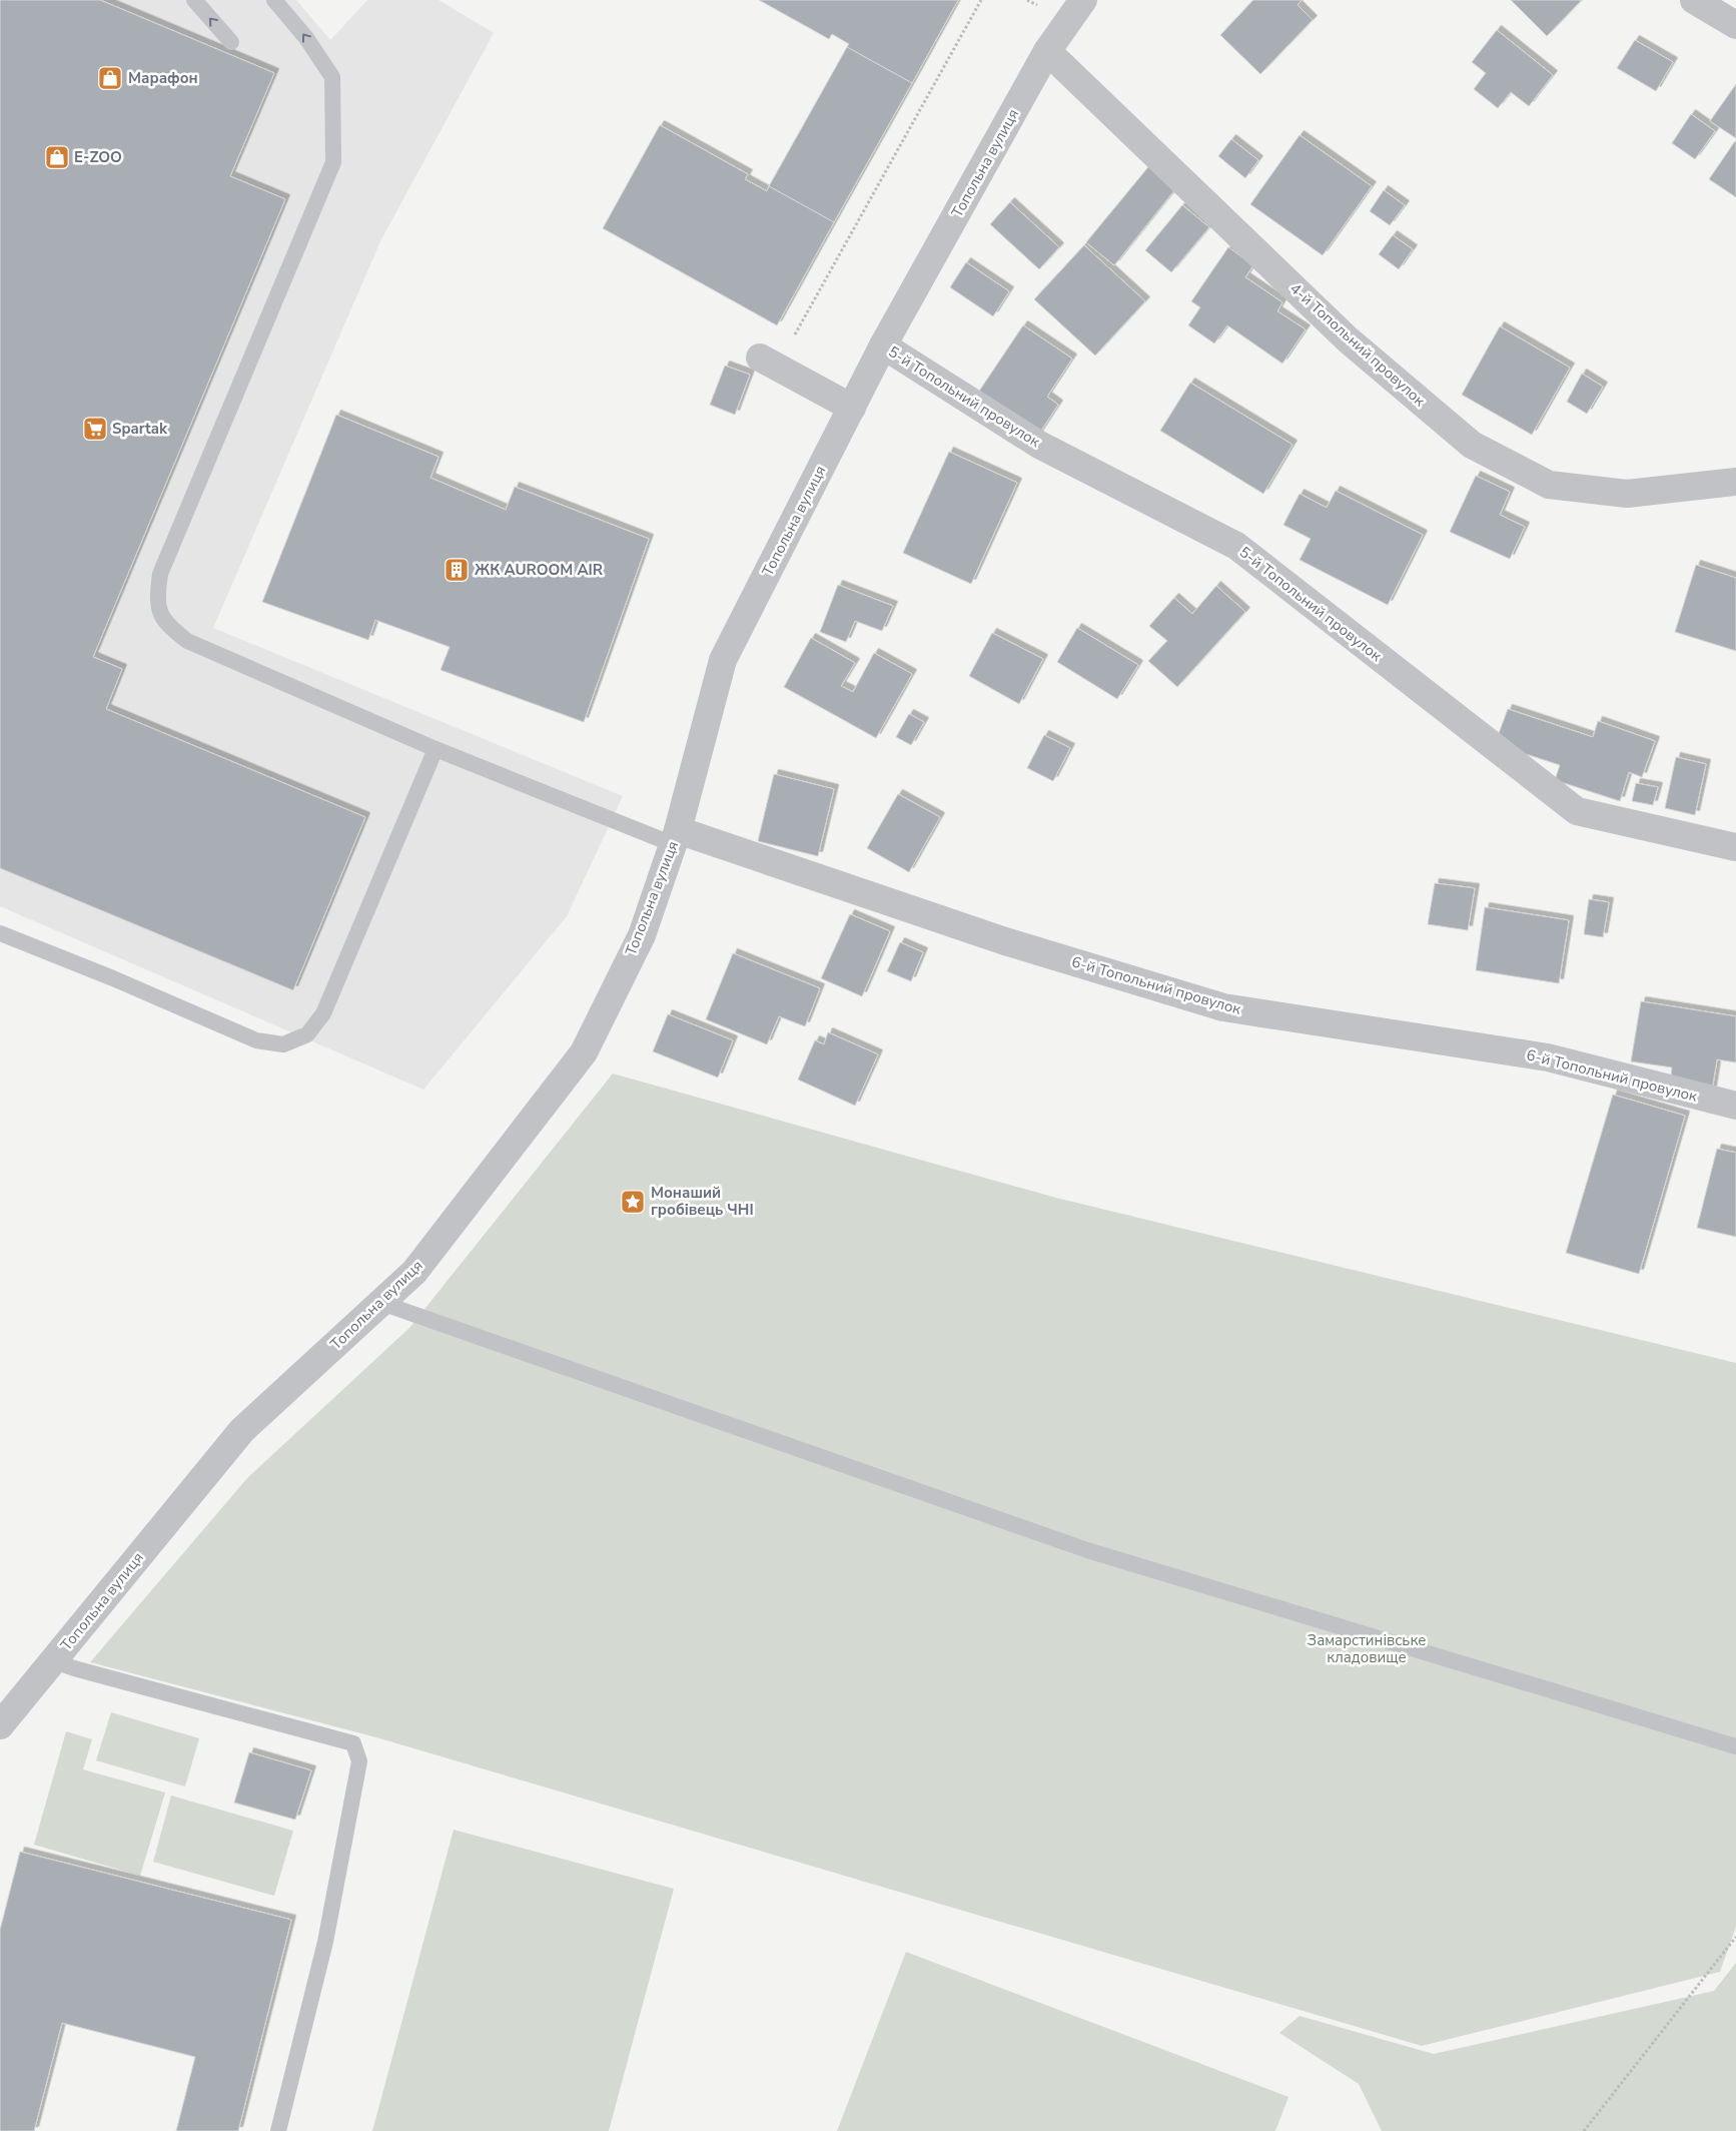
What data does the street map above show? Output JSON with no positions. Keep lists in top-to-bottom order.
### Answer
{
  "streets": {
    "street": [
      "Топольна вулиця",
      "4-й Топольний провулок",
      "5-й Топольний провулок",
      "6-й Топольний провулок"
    ]
  },
  "crossings": [
    ["Топольна вулиця", "4-й Топольний провулок"],
    ["Топольна вулиця", "5-й Топольний провулок"],
    ["Топольна вулиця", "6-й Топольний провулок"]
  ],
  "parks": ["Замарстинівське кладовище"],
  "places": {
    "shop": ["Марафон", "E-ZOO"],
    "supermarket": ["Spartak"],
    "building": ["ЖК AUROOM AIR"],
    "place": ["Монаший гробівець ЧНІ"]
  }
}
